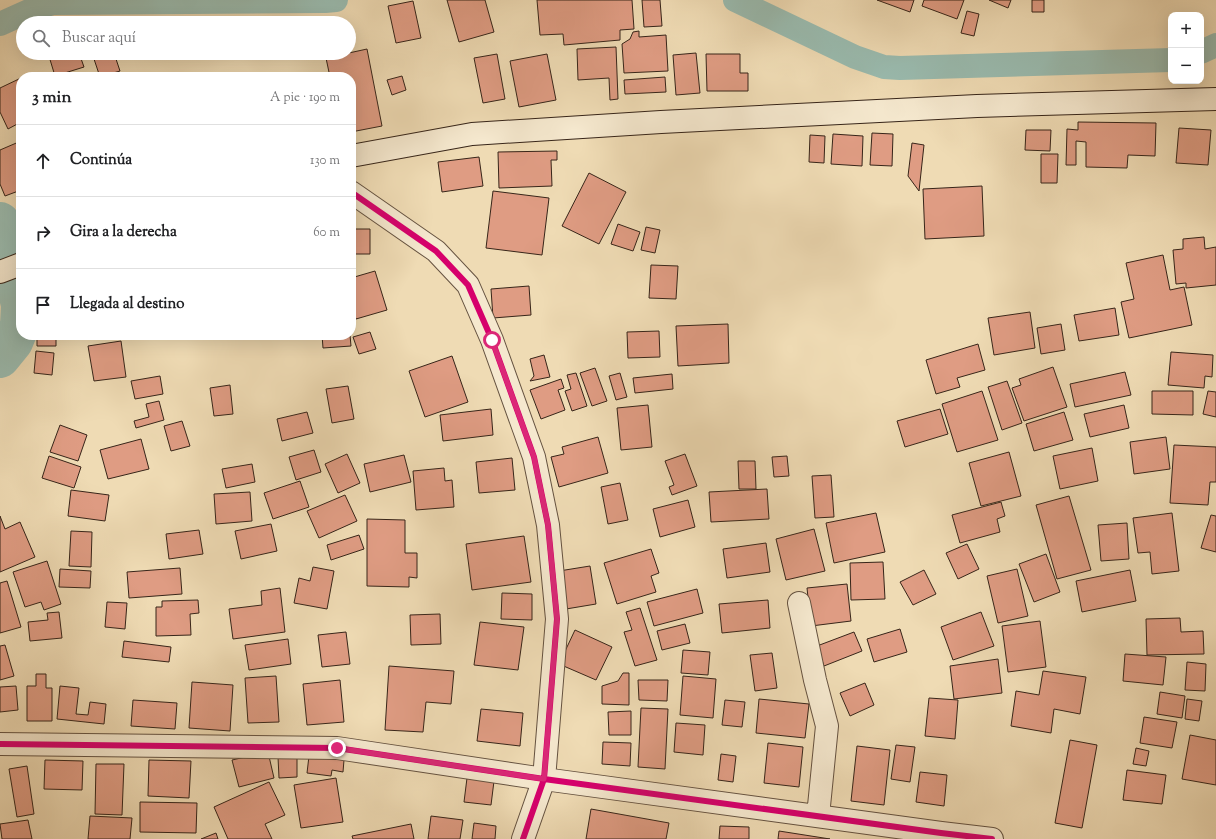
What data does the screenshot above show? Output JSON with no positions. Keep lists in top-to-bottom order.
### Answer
{
  "page": {
    "map_buttons": ["+", "−"],
    "search": "Buscar aquí",
    "heading": ["3 min", "A pie · 190 m"],
    "list": [
      ["Continúa", "130 m"],
      ["Gira a la derecha", "60 m"],
      "Llegada al destino"
    ]
  }
}
